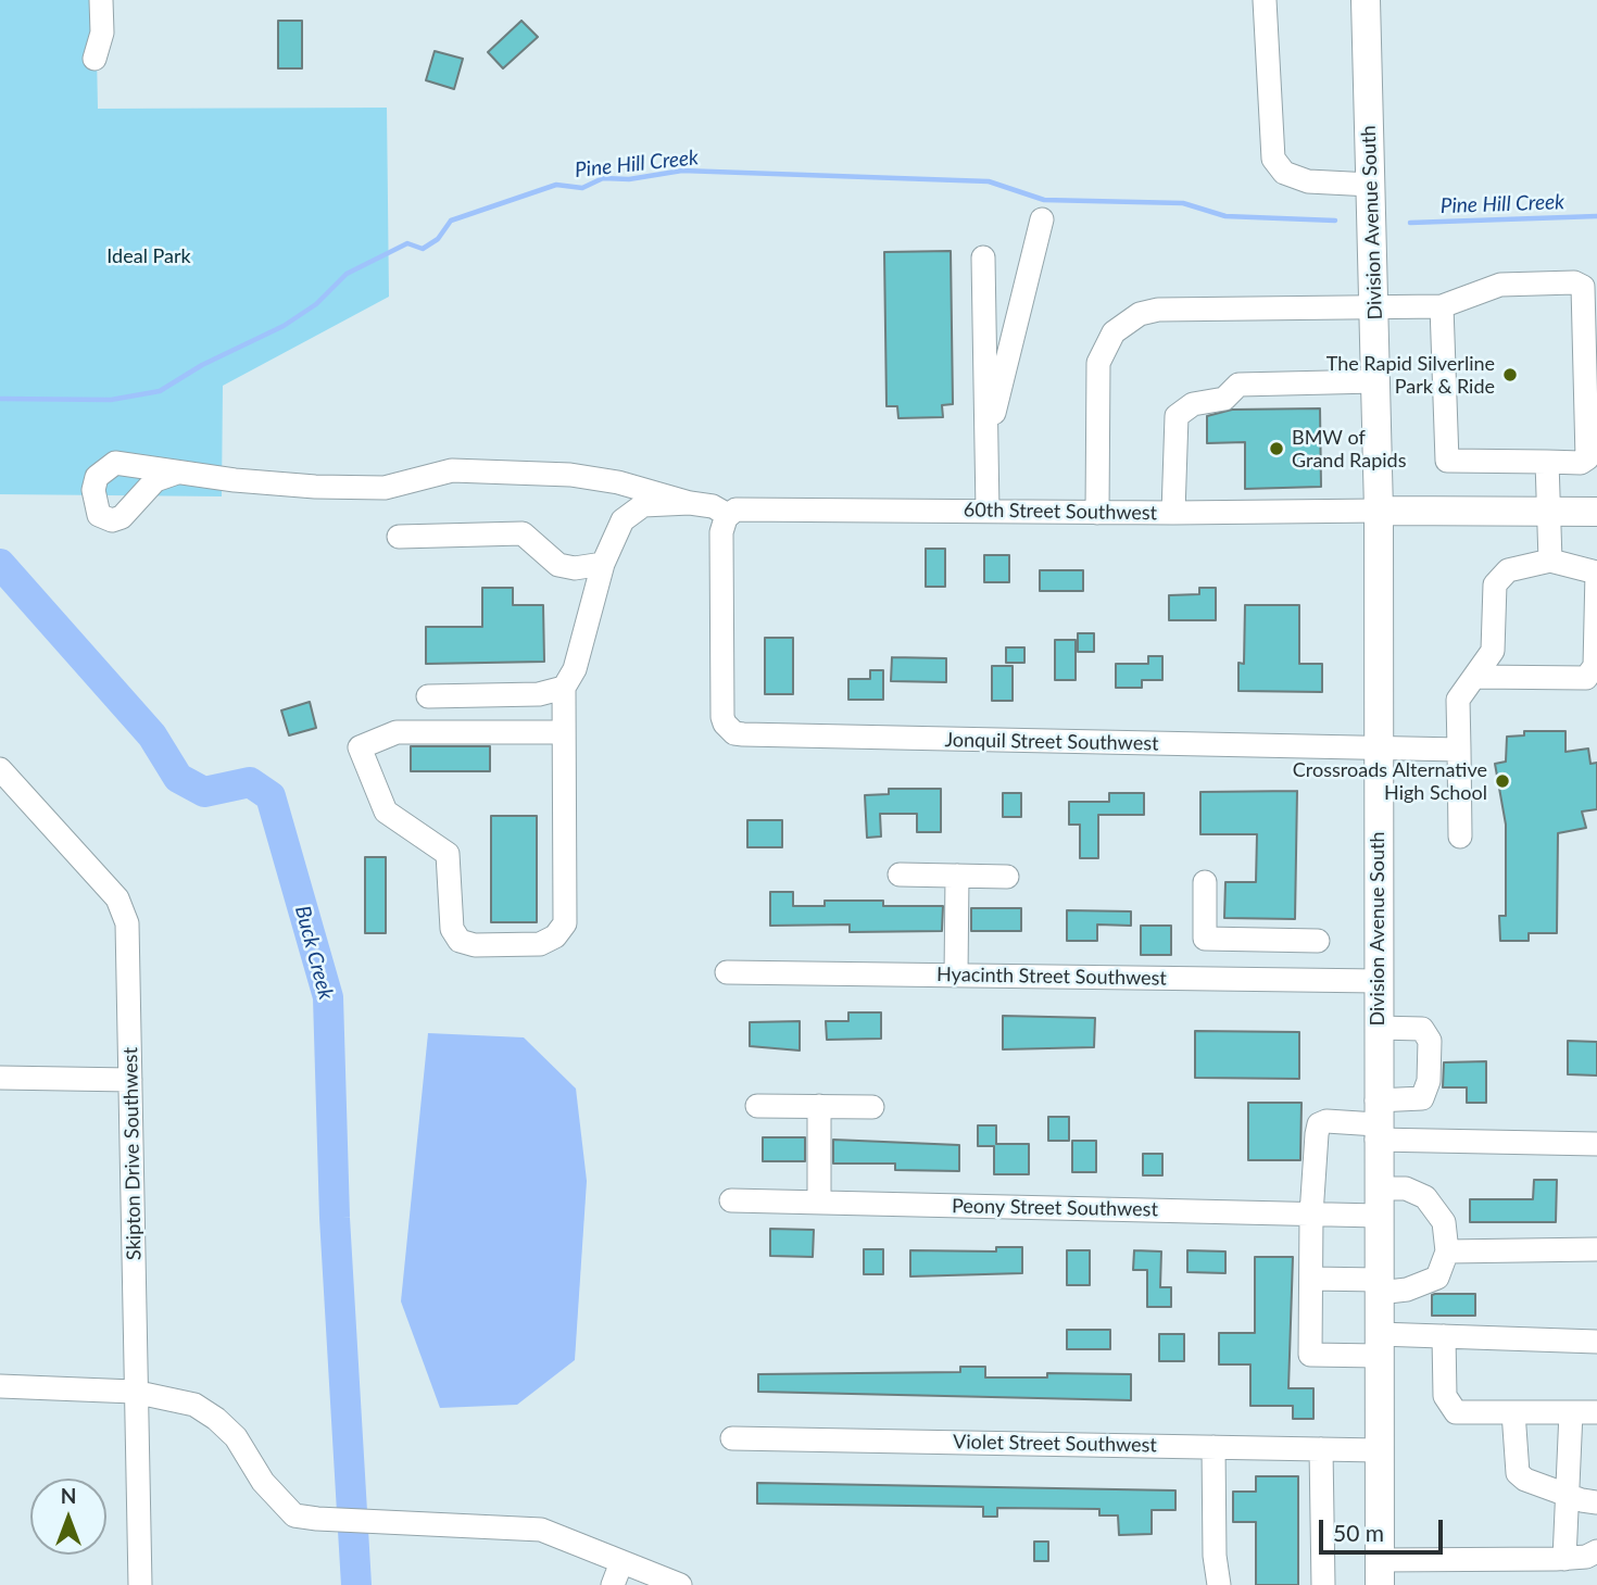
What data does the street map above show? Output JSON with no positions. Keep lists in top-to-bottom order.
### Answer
{
  "streets": {
    "main road": ["Division Avenue South"],
    "street": [
      "60th Street Southwest",
      "Jonquil Street Southwest",
      "Hyacinth Street Southwest",
      "Skipton Drive Southwest",
      "Peony Street Southwest",
      "Violet Street Southwest"
    ]
  },
  "crossings": [
    ["Division Avenue South", "60th Street Southwest"],
    ["Division Avenue South", "Jonquil Street Southwest"],
    ["Division Avenue South", "Hyacinth Street Southwest"],
    ["Division Avenue South", "Peony Street Southwest"],
    ["Division Avenue South", "Violet Street Southwest"],
    ["60th Street Southwest", "Jonquil Street Southwest"]
  ],
  "water": ["Pine Hill Creek", "Buck Creek"],
  "parks": ["Ideal Park"],
  "places": ["The Rapid Silverline Park & Ride", "BMW of Grand Rapids", "Crossroads Alternative High School"],
  "scale_bar": "50 m",
  "north": "top"
}
